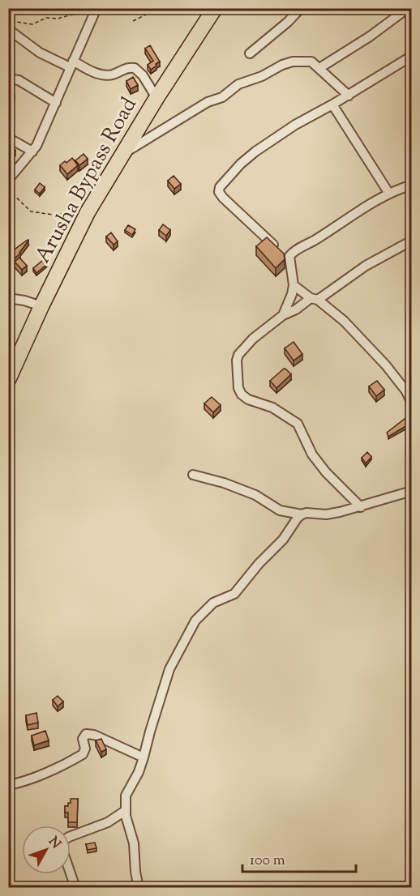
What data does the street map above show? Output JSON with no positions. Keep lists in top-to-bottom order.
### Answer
{
  "streets": {
    "main road": ["Arusha Bypass Road"]
  },
  "scale_bar": "100 m",
  "north": "top right"
}
